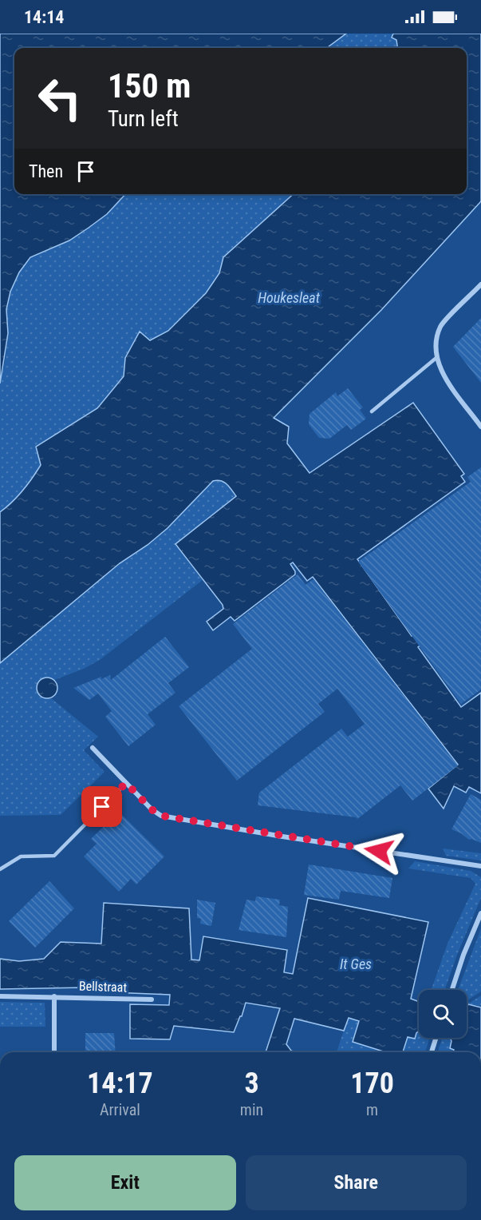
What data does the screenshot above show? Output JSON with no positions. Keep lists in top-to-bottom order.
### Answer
{
  "streets": {
    "street": ["Bellstraat"]
  },
  "water": ["Houkesleat", "It Ges"],
  "page": {
    "status": "14:14",
    "turn": ["150 m", "Turn left"],
    "then": "Then",
    "eta": [
      "14:17",
      "Arrival",
      "3",
      "min",
      "170",
      "m"
    ],
    "buttons": ["Exit", "Share"]
  }
}
